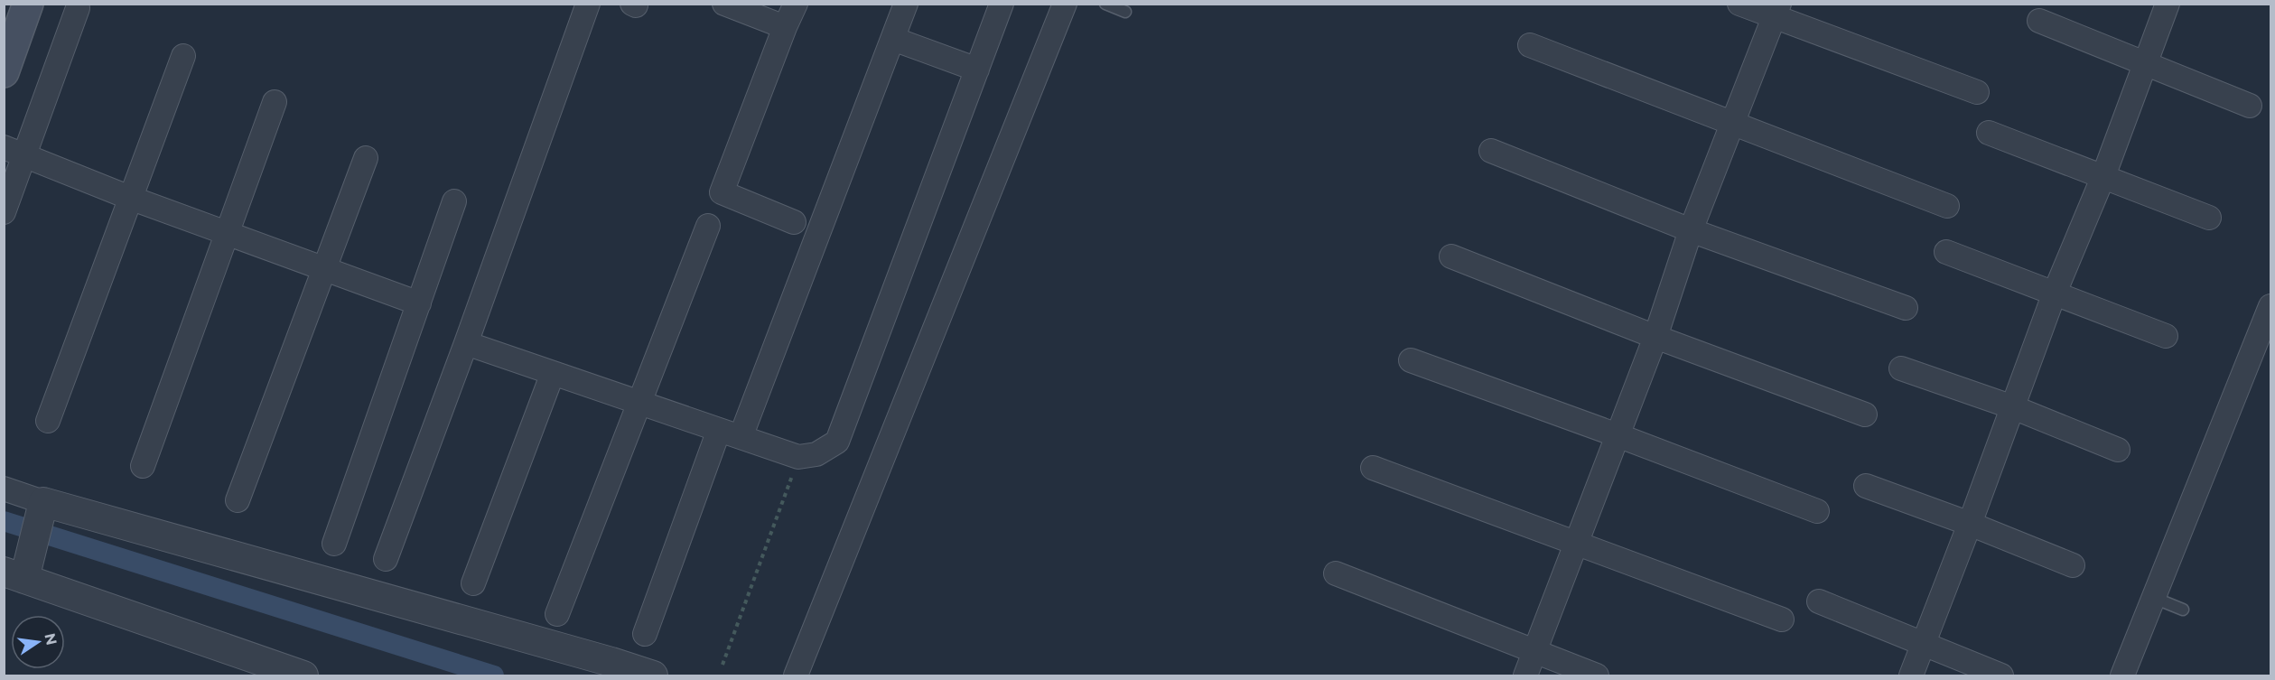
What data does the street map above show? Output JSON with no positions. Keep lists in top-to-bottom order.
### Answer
{
  "north": "right"
}
